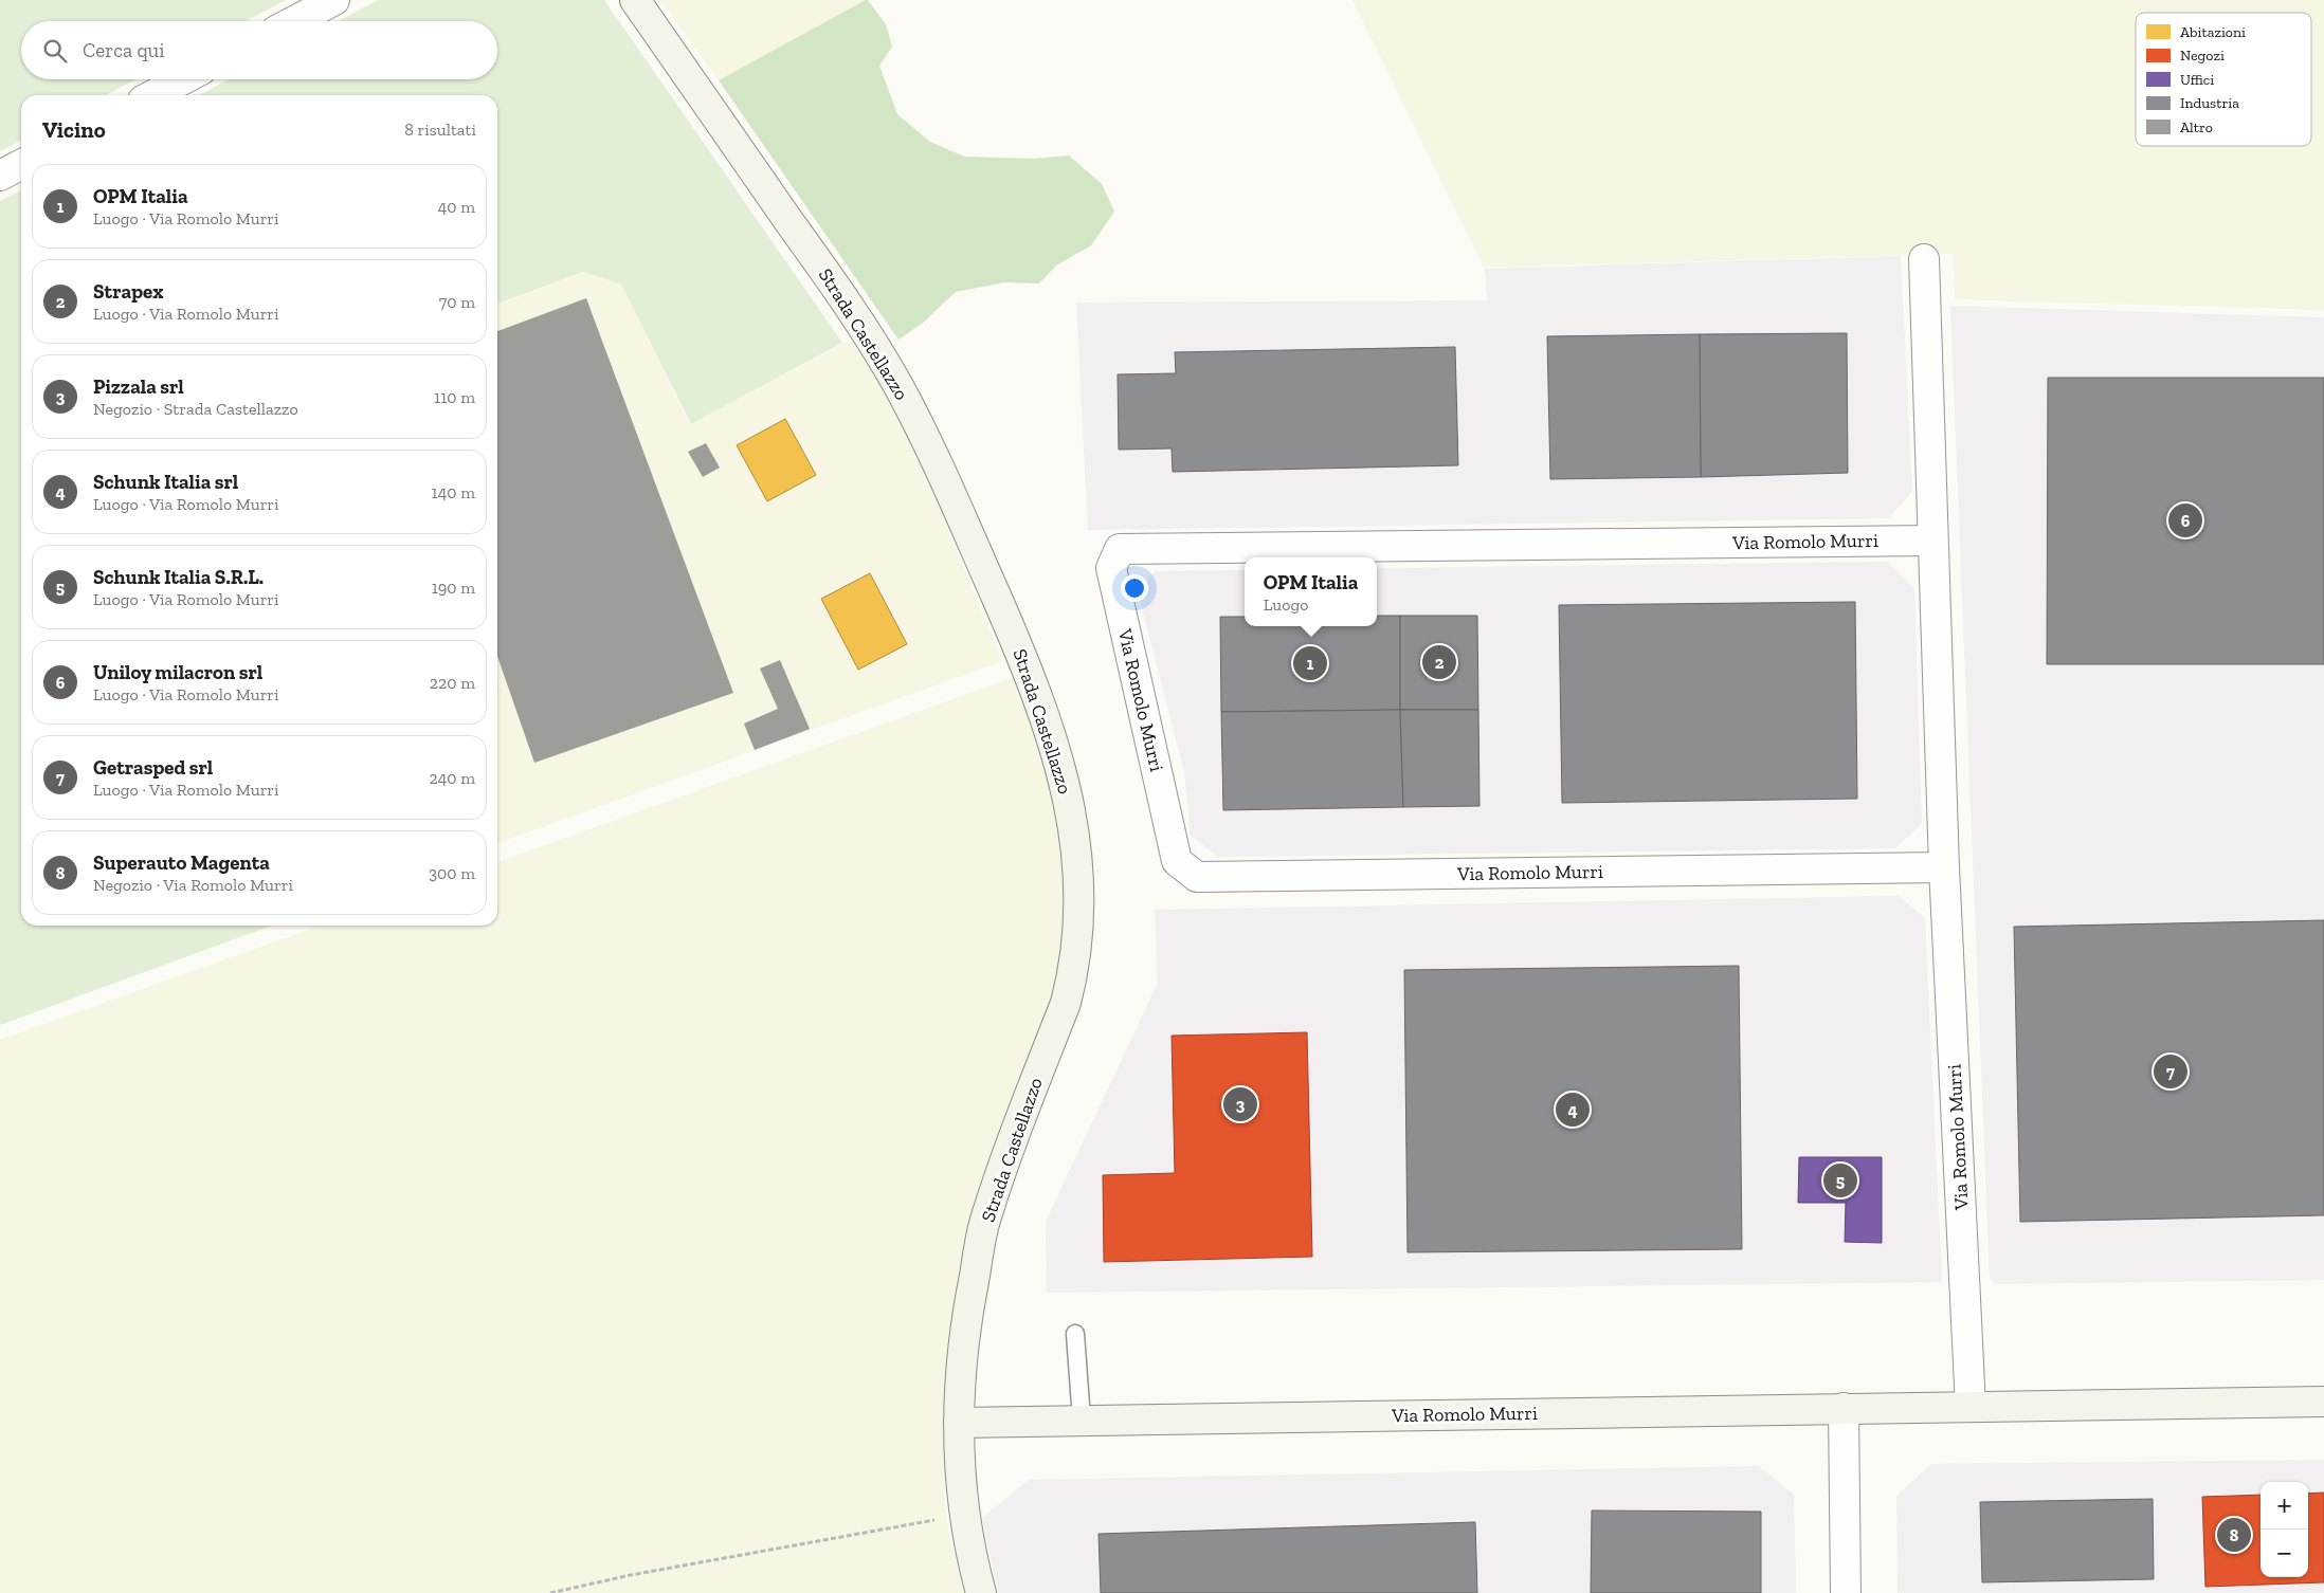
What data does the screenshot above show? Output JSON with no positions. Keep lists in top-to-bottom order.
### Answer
{
  "streets": {
    "street": ["Strada Castellazzo", "Via Romolo Murri"]
  },
  "crossings": [
    ["Strada Castellazzo", "Via Romolo Murri"]
  ],
  "legend": [
    "Abitazioni",
    "Negozi",
    "Uffici",
    "Industria",
    "Altro"
  ],
  "page": {
    "search": "Cerca qui",
    "heading": ["Vicino", "8 risultati"],
    "list": [
      {
        "mark": "1",
        "name": "OPM Italia",
        "note": "Luogo · Via Romolo Murri",
        "value": "40 m"
      },
      {
        "mark": "2",
        "name": "Strapex",
        "note": "Luogo · Via Romolo Murri",
        "value": "70 m"
      },
      {
        "mark": "3",
        "name": "Pizzala srl",
        "note": "Negozio · Strada Castellazzo",
        "value": "110 m"
      },
      {
        "mark": "4",
        "name": "Schunk Italia srl",
        "note": "Luogo · Via Romolo Murri",
        "value": "140 m"
      },
      {
        "mark": "5",
        "name": "Schunk Italia S.R.L.",
        "note": "Luogo · Via Romolo Murri",
        "value": "190 m"
      },
      {
        "mark": "6",
        "name": "Uniloy milacron srl",
        "note": "Luogo · Via Romolo Murri",
        "value": "220 m"
      },
      {
        "mark": "7",
        "name": "Getrasped srl",
        "note": "Luogo · Via Romolo Murri",
        "value": "240 m"
      },
      {
        "mark": "8",
        "name": "Superauto Magenta",
        "note": "Negozio · Via Romolo Murri",
        "value": "300 m"
      }
    ],
    "pins": [
      "6",
      "2",
      "1",
      "7",
      "3",
      "4",
      "5",
      "8"
    ],
    "popup": ["OPM Italia", "Luogo"],
    "map_buttons": ["+", "−"]
  }
}
